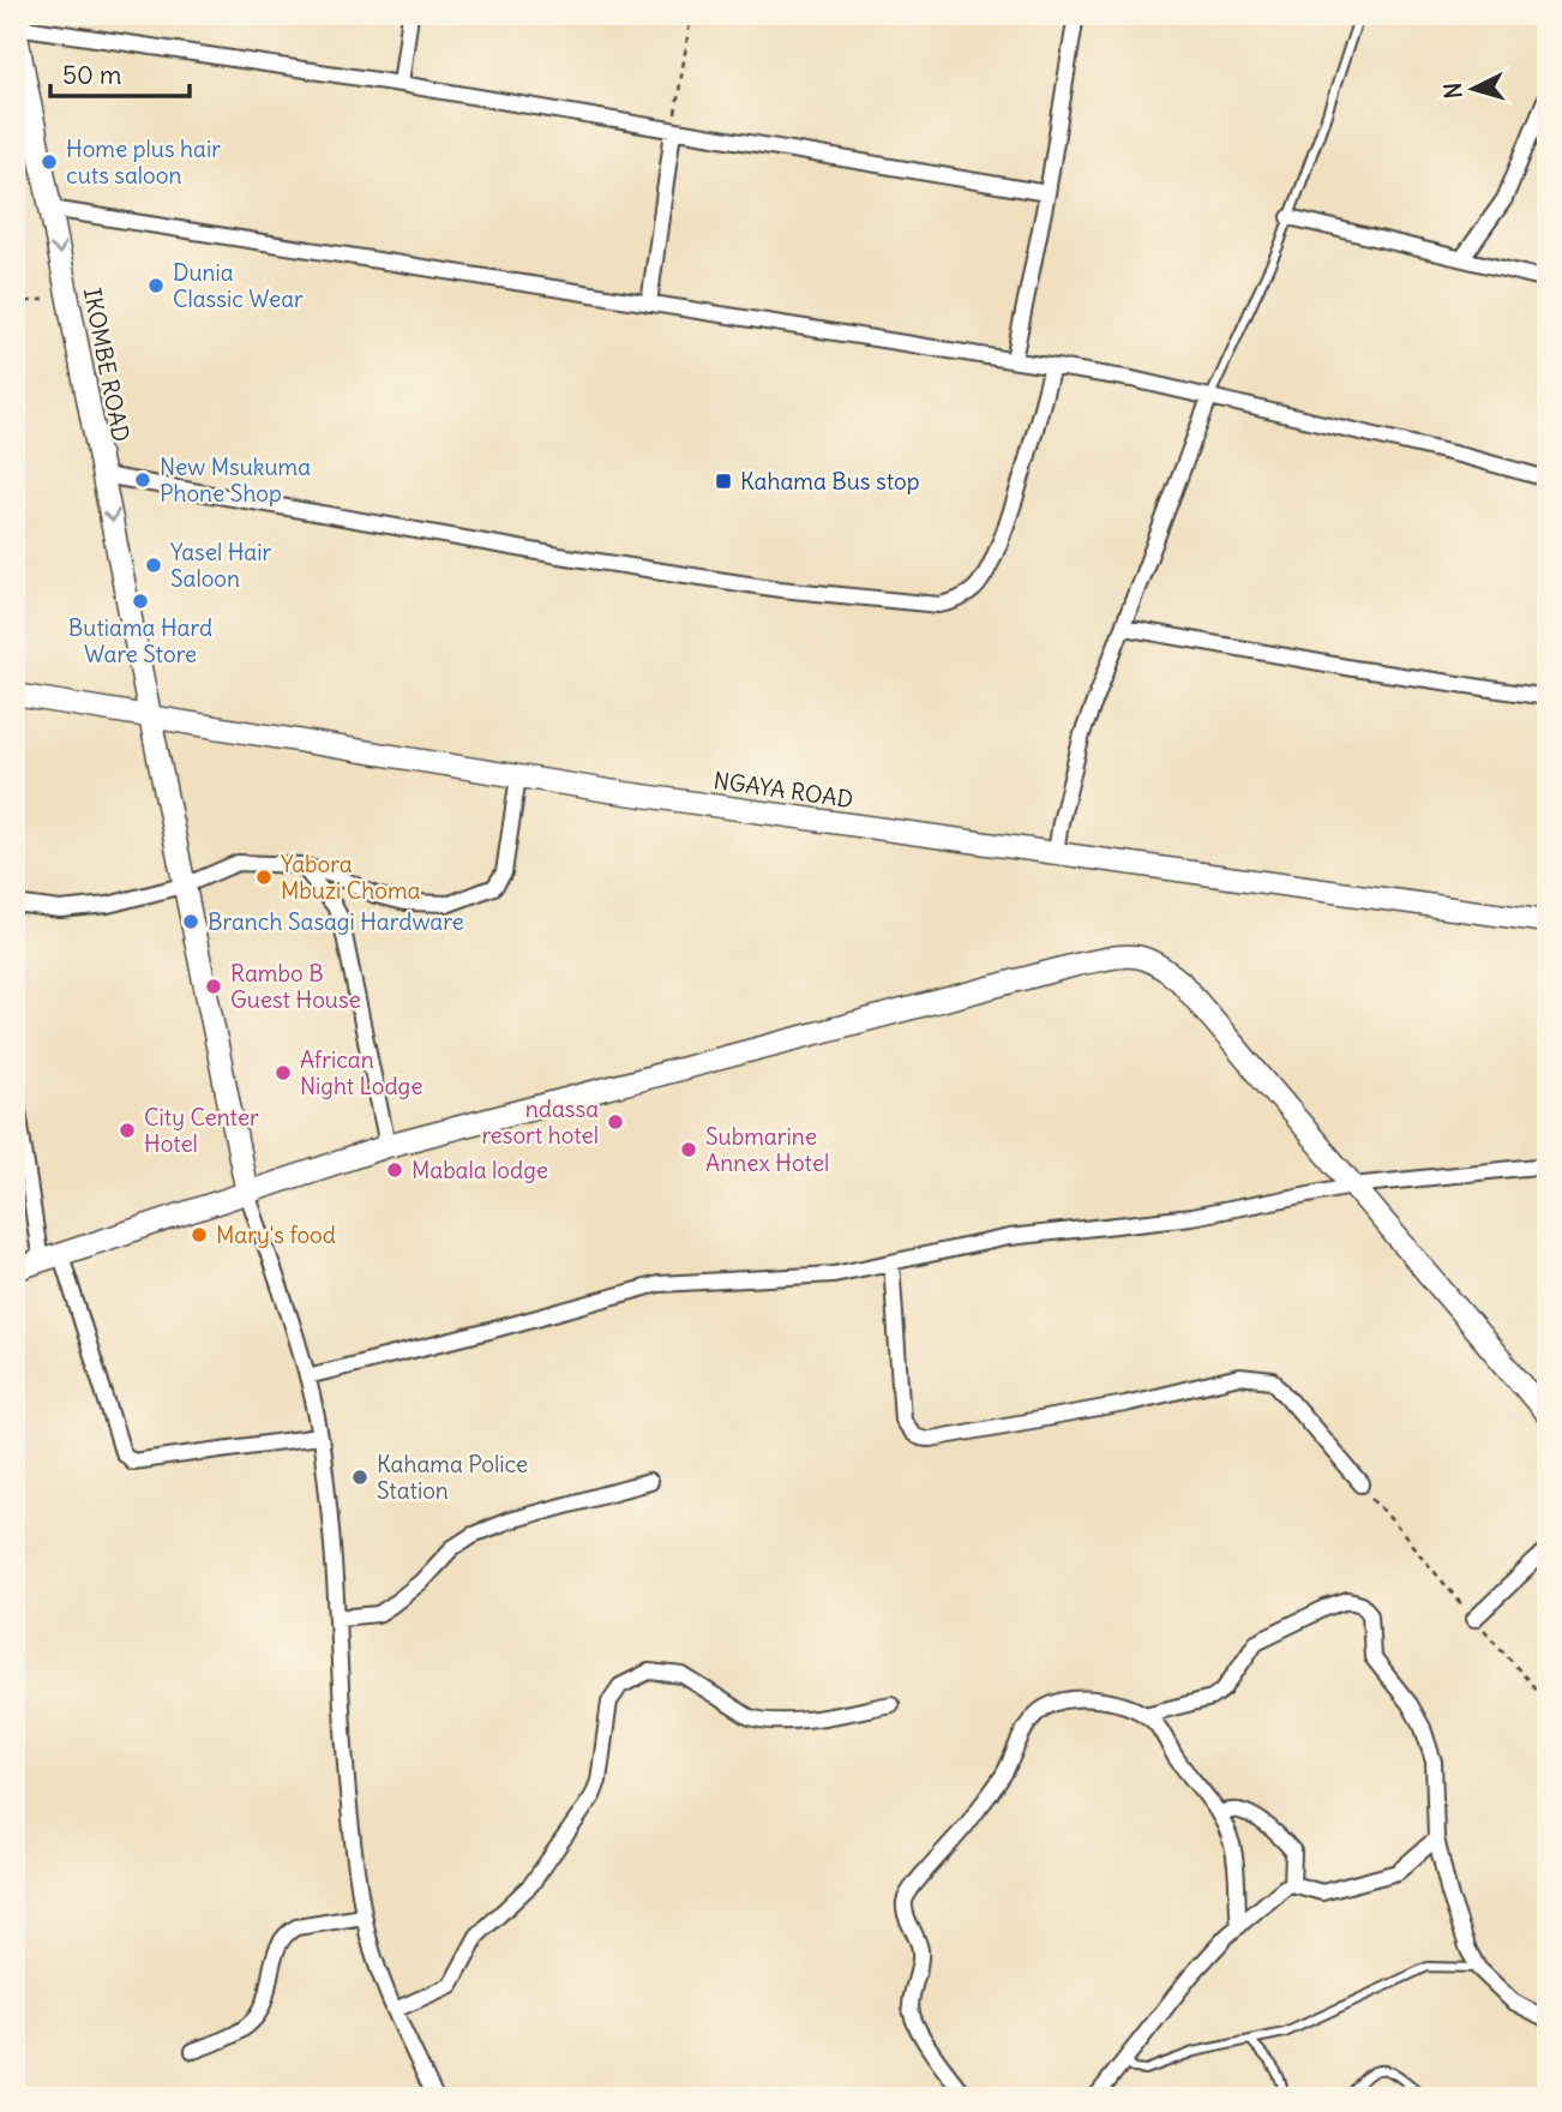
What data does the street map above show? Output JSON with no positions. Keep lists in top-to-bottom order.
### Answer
{
  "streets": {
    "street": ["IKOMBE ROAD", "NGAYA ROAD"]
  },
  "crossings": [
    ["IKOMBE ROAD", "NGAYA ROAD"]
  ],
  "places": {
    "other": [
      "Home plus hair cuts saloon",
      "Dunia Classic Wear",
      "New Msukuma Phone Shop",
      "Yasel Hair Saloon",
      "Butiama Hard Ware Store",
      "Yabora Mbuzi Choma",
      "Branch Sasagi Hardware",
      "Rambo B Guest House",
      "African Night Lodge",
      "ndassa resort hotel",
      "City Center Hotel",
      "Submarine Annex Hotel",
      "Mabala lodge",
      "Mary's food",
      "Kahama Police Station"
    ],
    "transit": ["Kahama Bus stop"]
  },
  "scale_bar": "50 m",
  "north": "left"
}
